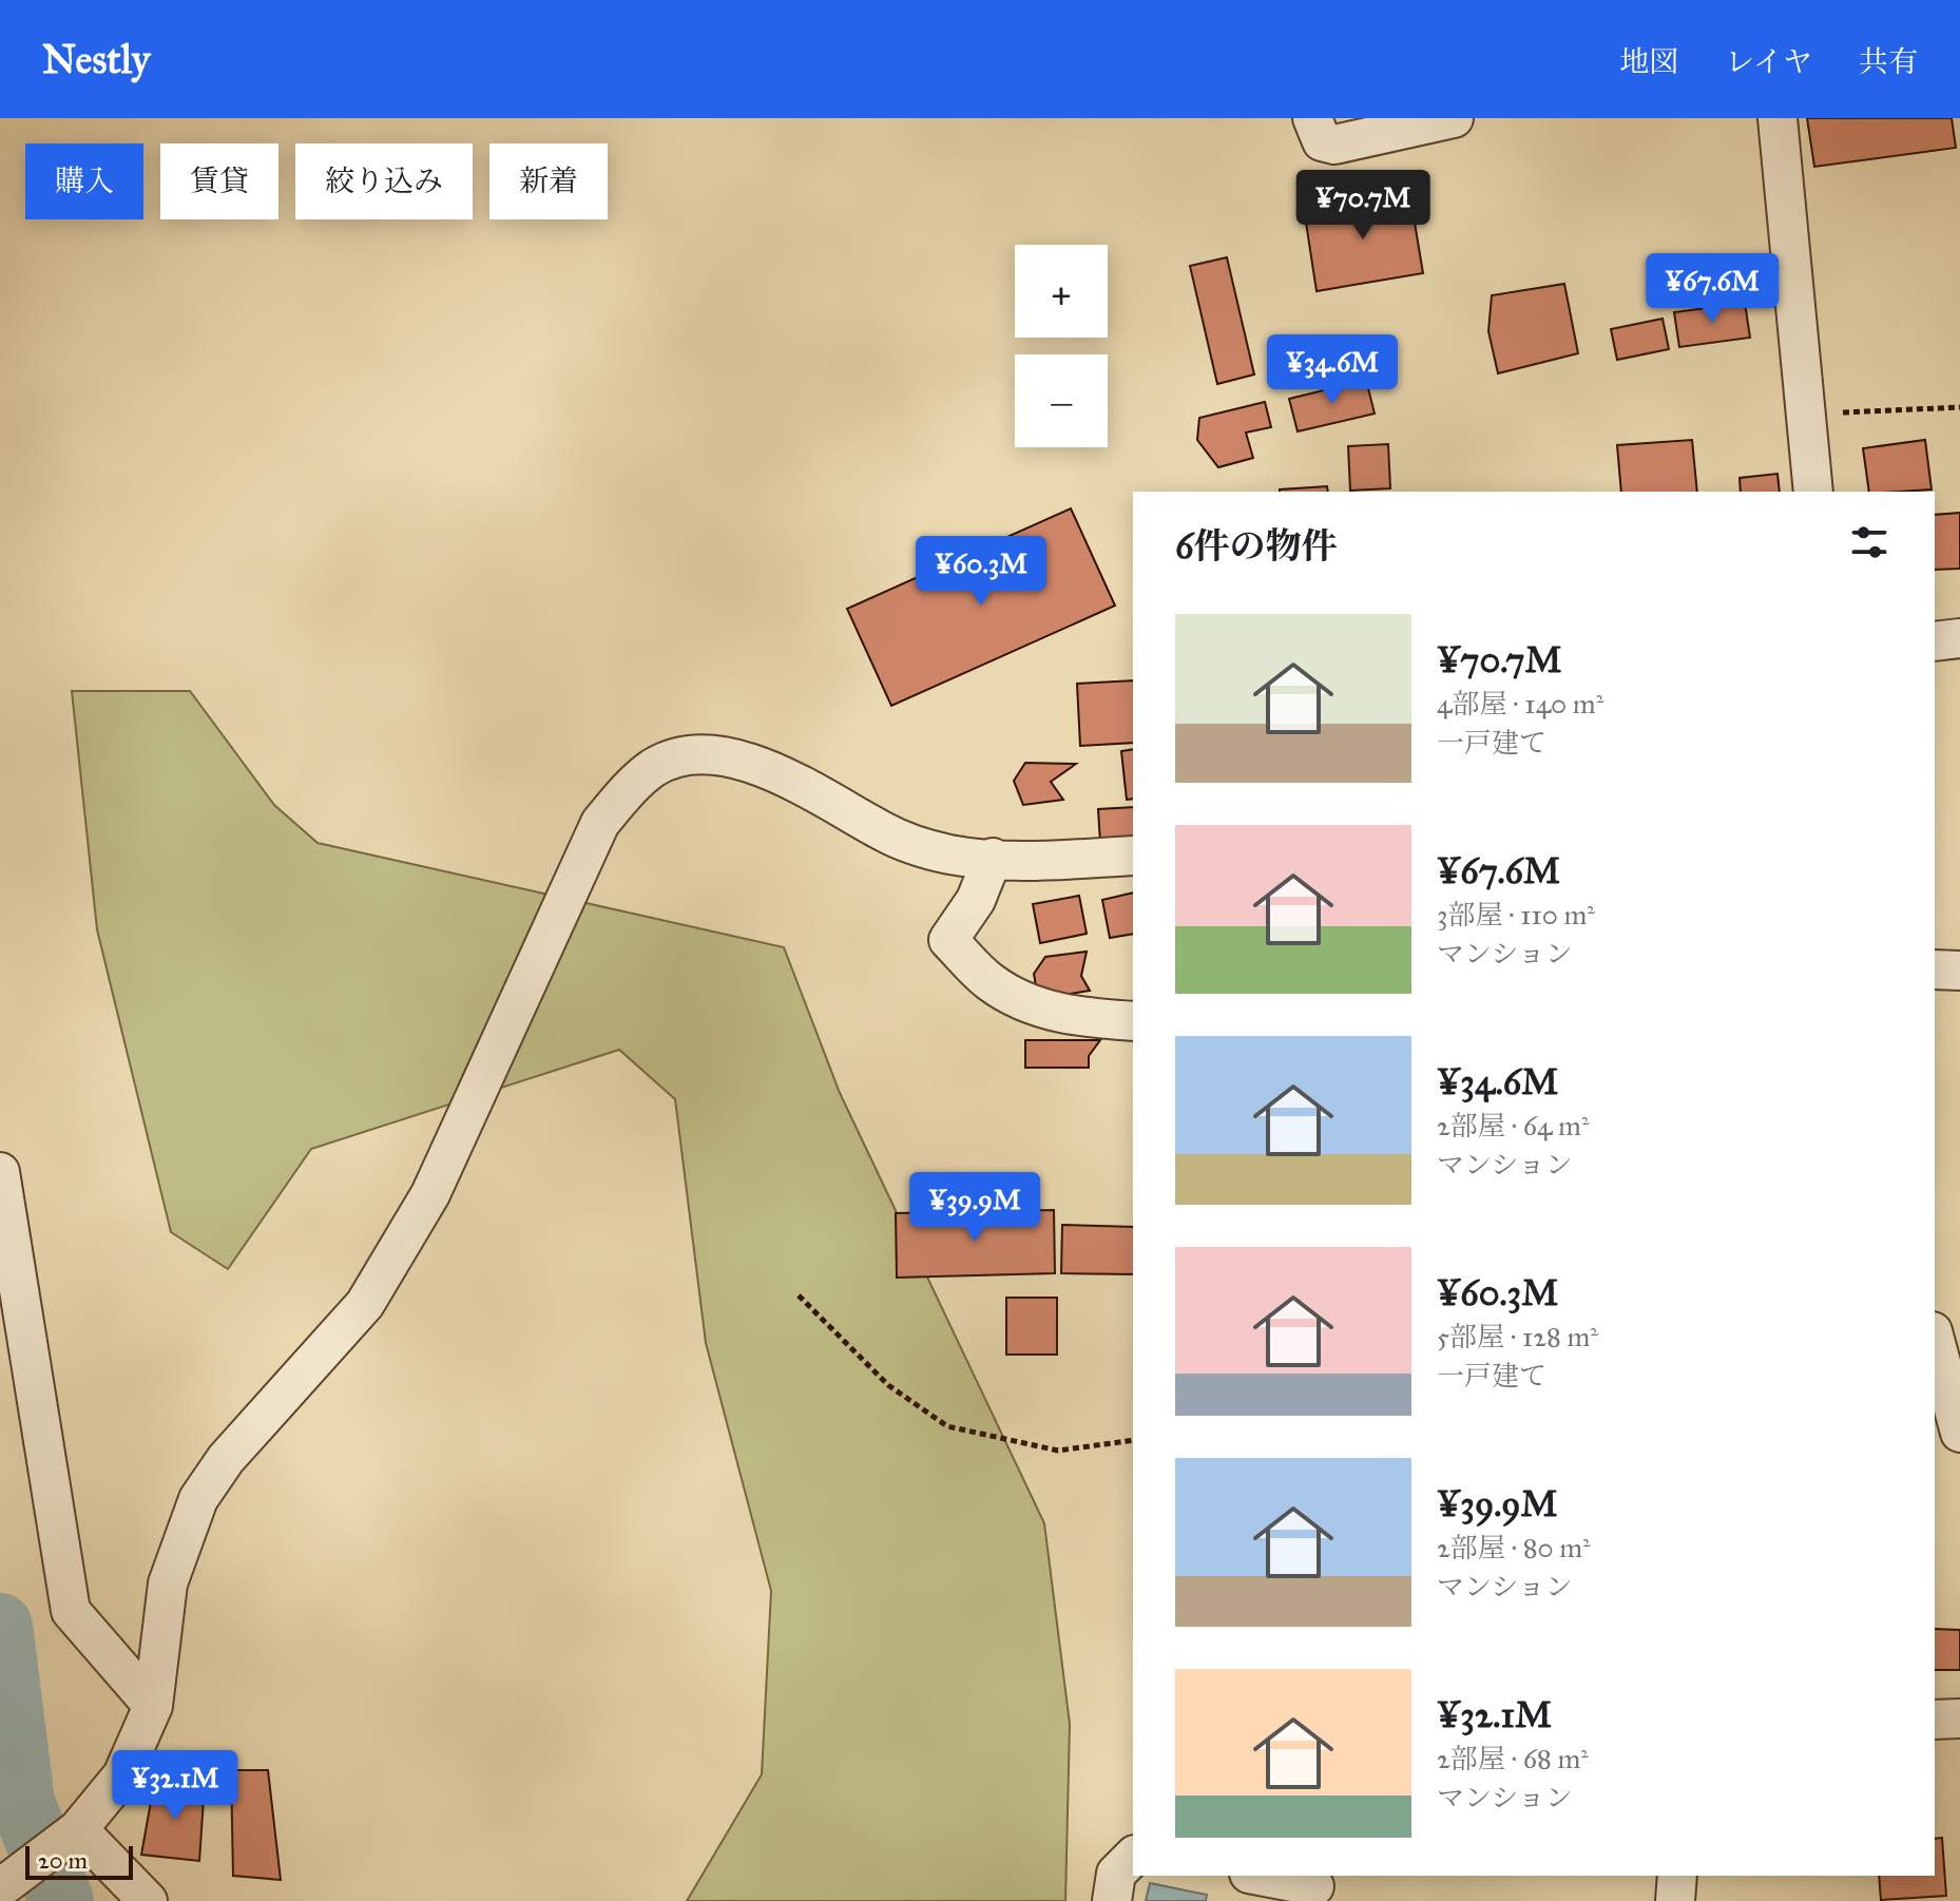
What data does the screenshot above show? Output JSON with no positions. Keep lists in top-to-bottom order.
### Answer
{
  "scale_bar": "20 m",
  "page": {
    "header": "Nestly",
    "nav": ["地図", "レイヤ", "共有"],
    "chip": [
      "購入",
      "賃貸",
      "絞り込み",
      "新着"
    ],
    "price": [
      "¥70.7M",
      "¥67.6M",
      "¥34.6M",
      "¥60.3M",
      "¥39.9M",
      "¥32.1M"
    ],
    "map_buttons": ["+", "−"],
    "heading": "6件の物件",
    "list": [
      {
        "name": "¥70.7M",
        "note": "4部屋 · 140 m² · 一戸建て"
      },
      {
        "name": "¥67.6M",
        "note": "3部屋 · 110 m² · マンション"
      },
      {
        "name": "¥34.6M",
        "note": "2部屋 · 64 m² · マンション"
      },
      {
        "name": "¥60.3M",
        "note": "5部屋 · 128 m² · 一戸建て"
      },
      {
        "name": "¥39.9M",
        "note": "2部屋 · 80 m² · マンション"
      },
      {
        "name": "¥32.1M",
        "note": "2部屋 · 68 m² · マンション"
      }
    ],
    "scale": "20 m"
  }
}
